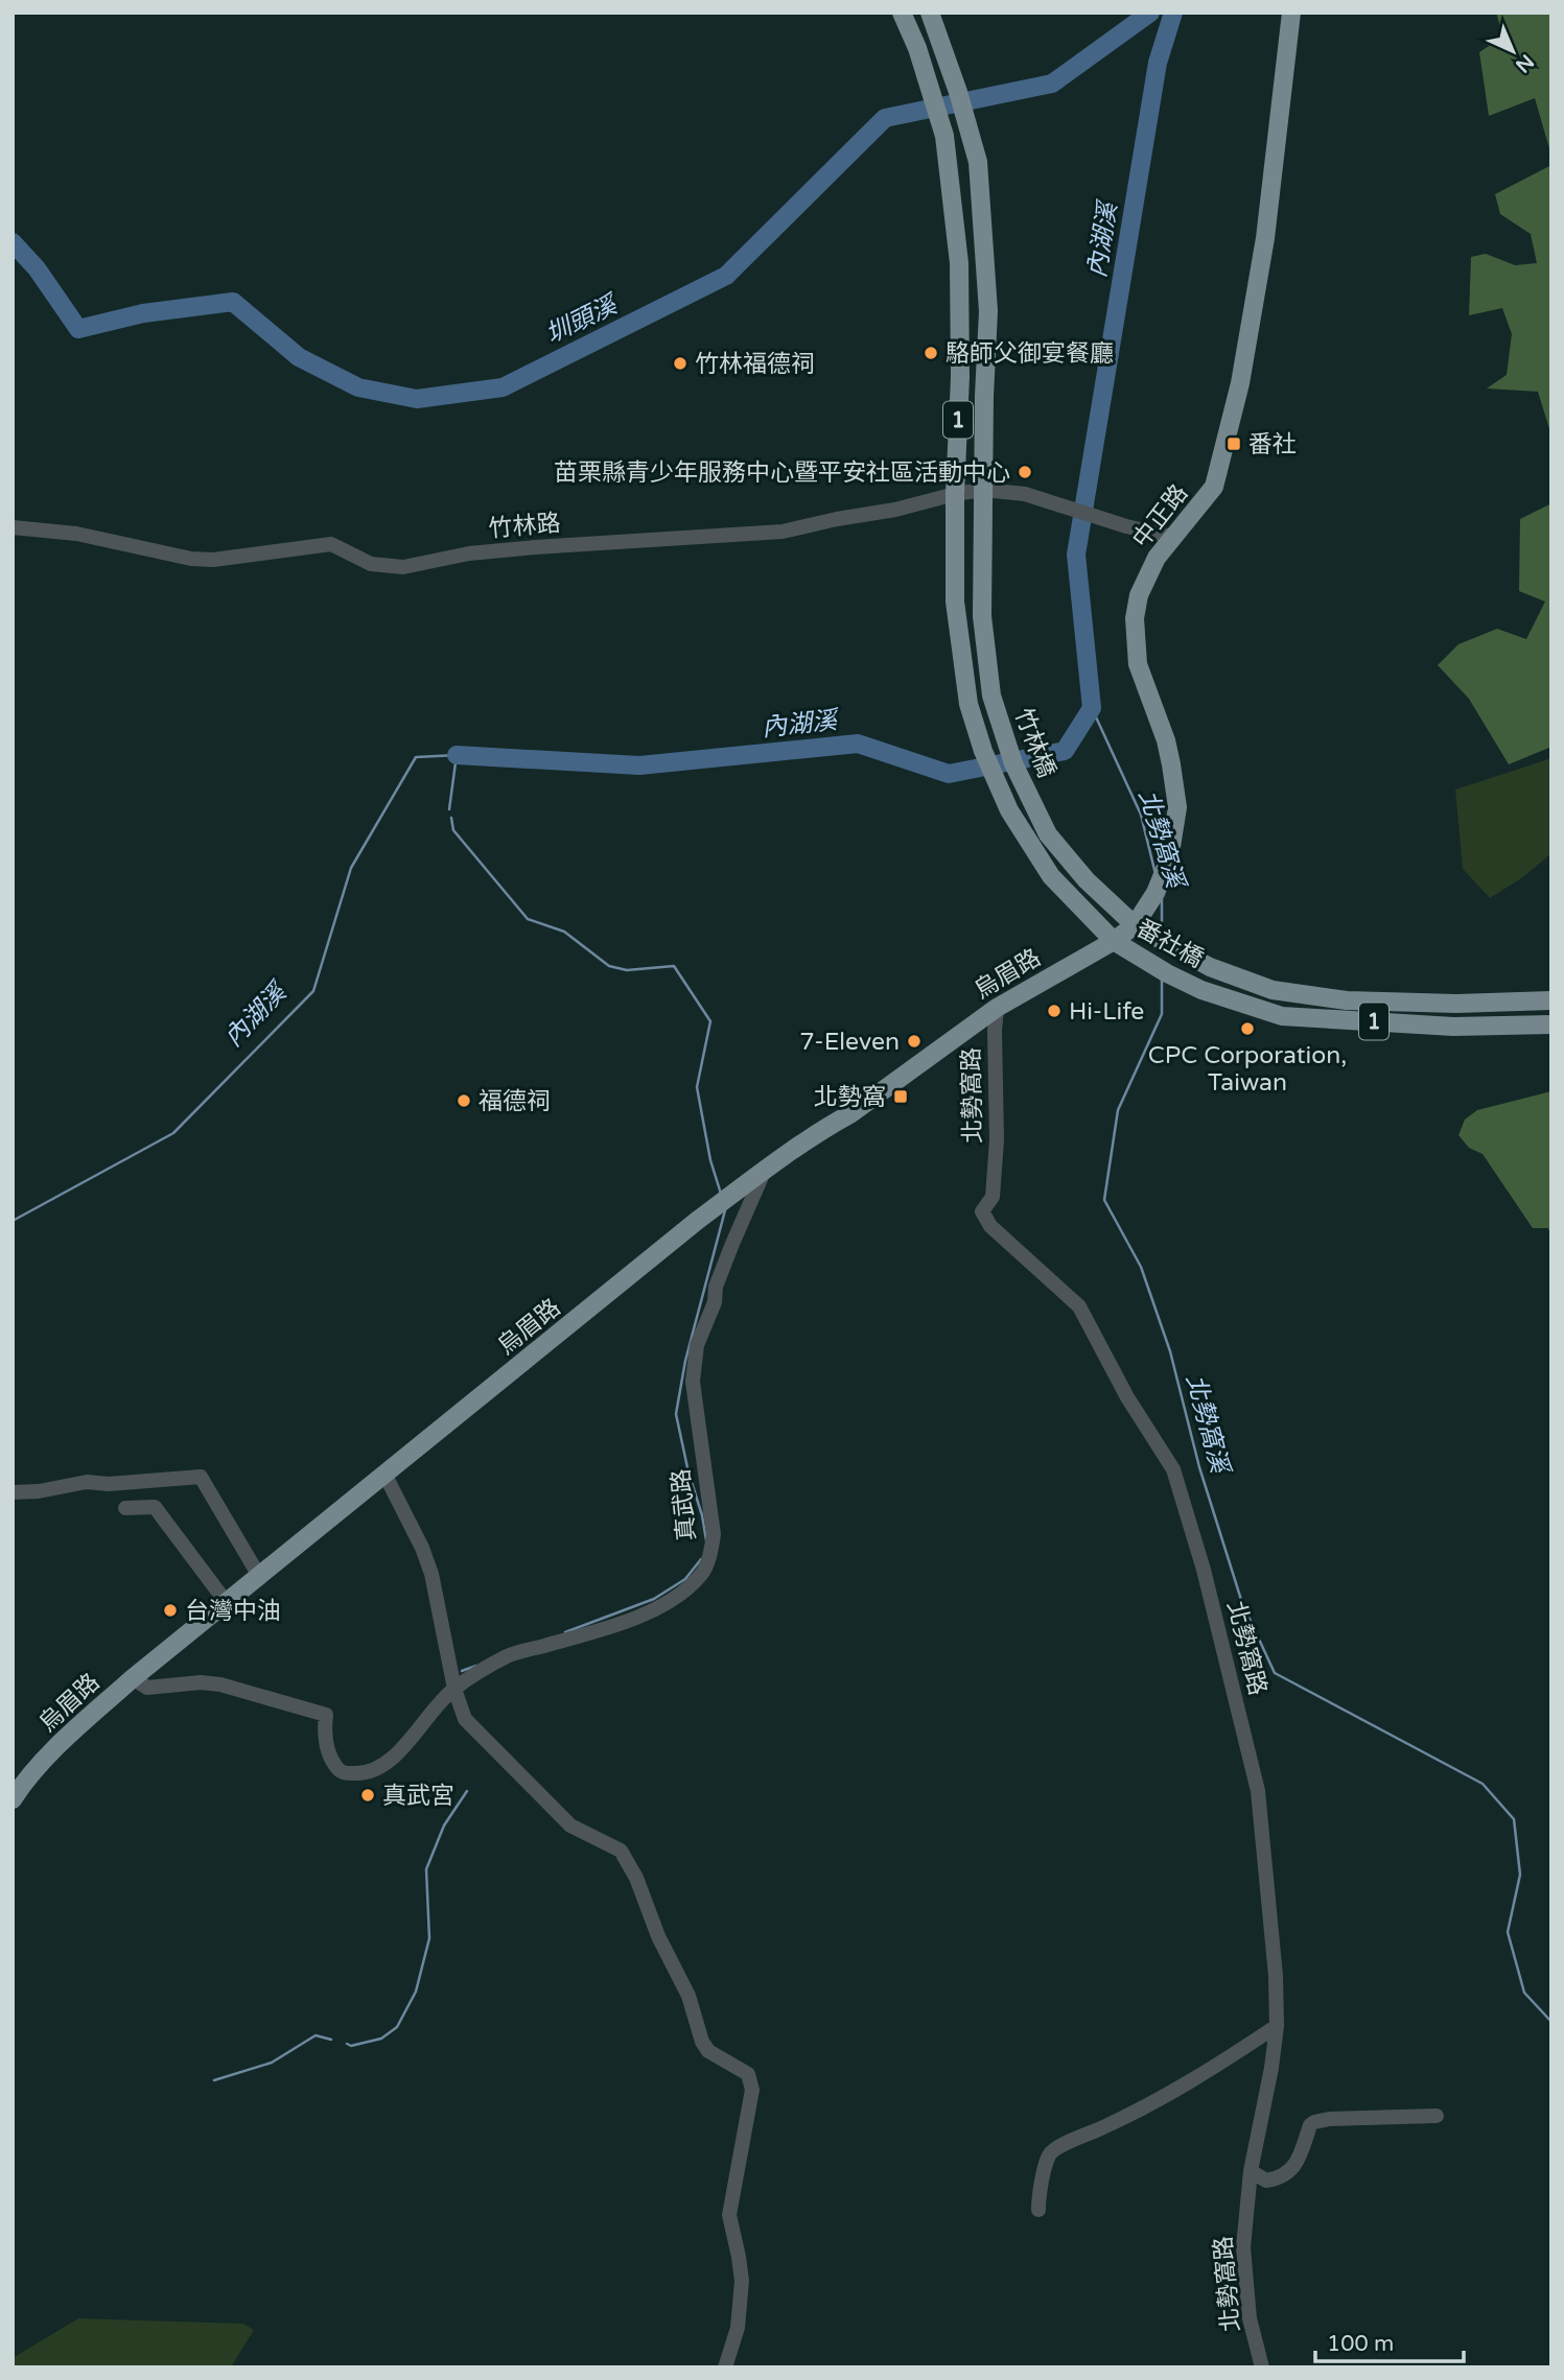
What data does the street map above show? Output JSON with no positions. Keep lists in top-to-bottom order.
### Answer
{
  "streets": {
    "main road": [
      "1",
      "中正路",
      "竹林橋",
      "番社橋",
      "烏眉路"
    ],
    "street": ["竹林路", "北勢窩路", "真武路"]
  },
  "crossings": [
    ["1", "竹林路"],
    ["1", "竹林橋"],
    ["中正路", "竹林路"],
    ["中正路", "竹林橋"],
    ["中正路", "番社橋"],
    ["中正路", "烏眉路"],
    ["竹林路", "竹林橋"],
    ["竹林橋", "番社橋"],
    ["竹林橋", "烏眉路"],
    ["番社橋", "烏眉路"],
    ["烏眉路", "北勢窩路"],
    ["烏眉路", "真武路"]
  ],
  "water": ["內湖溪", "圳頭溪", "北勢窩溪"],
  "places": {
    "other": [
      "駱師父御宴餐廳",
      "竹林福德祠",
      "苗栗縣青少年服務中心暨平安社區活動中心",
      "Hi-Life",
      "CPC Corporation, Taiwan",
      "7-Eleven",
      "福德祠",
      "台灣中油",
      "真武宮"
    ],
    "transit": ["番社", "北勢窩"]
  },
  "scale_bar": "100 m",
  "north": "bottom right"
}
